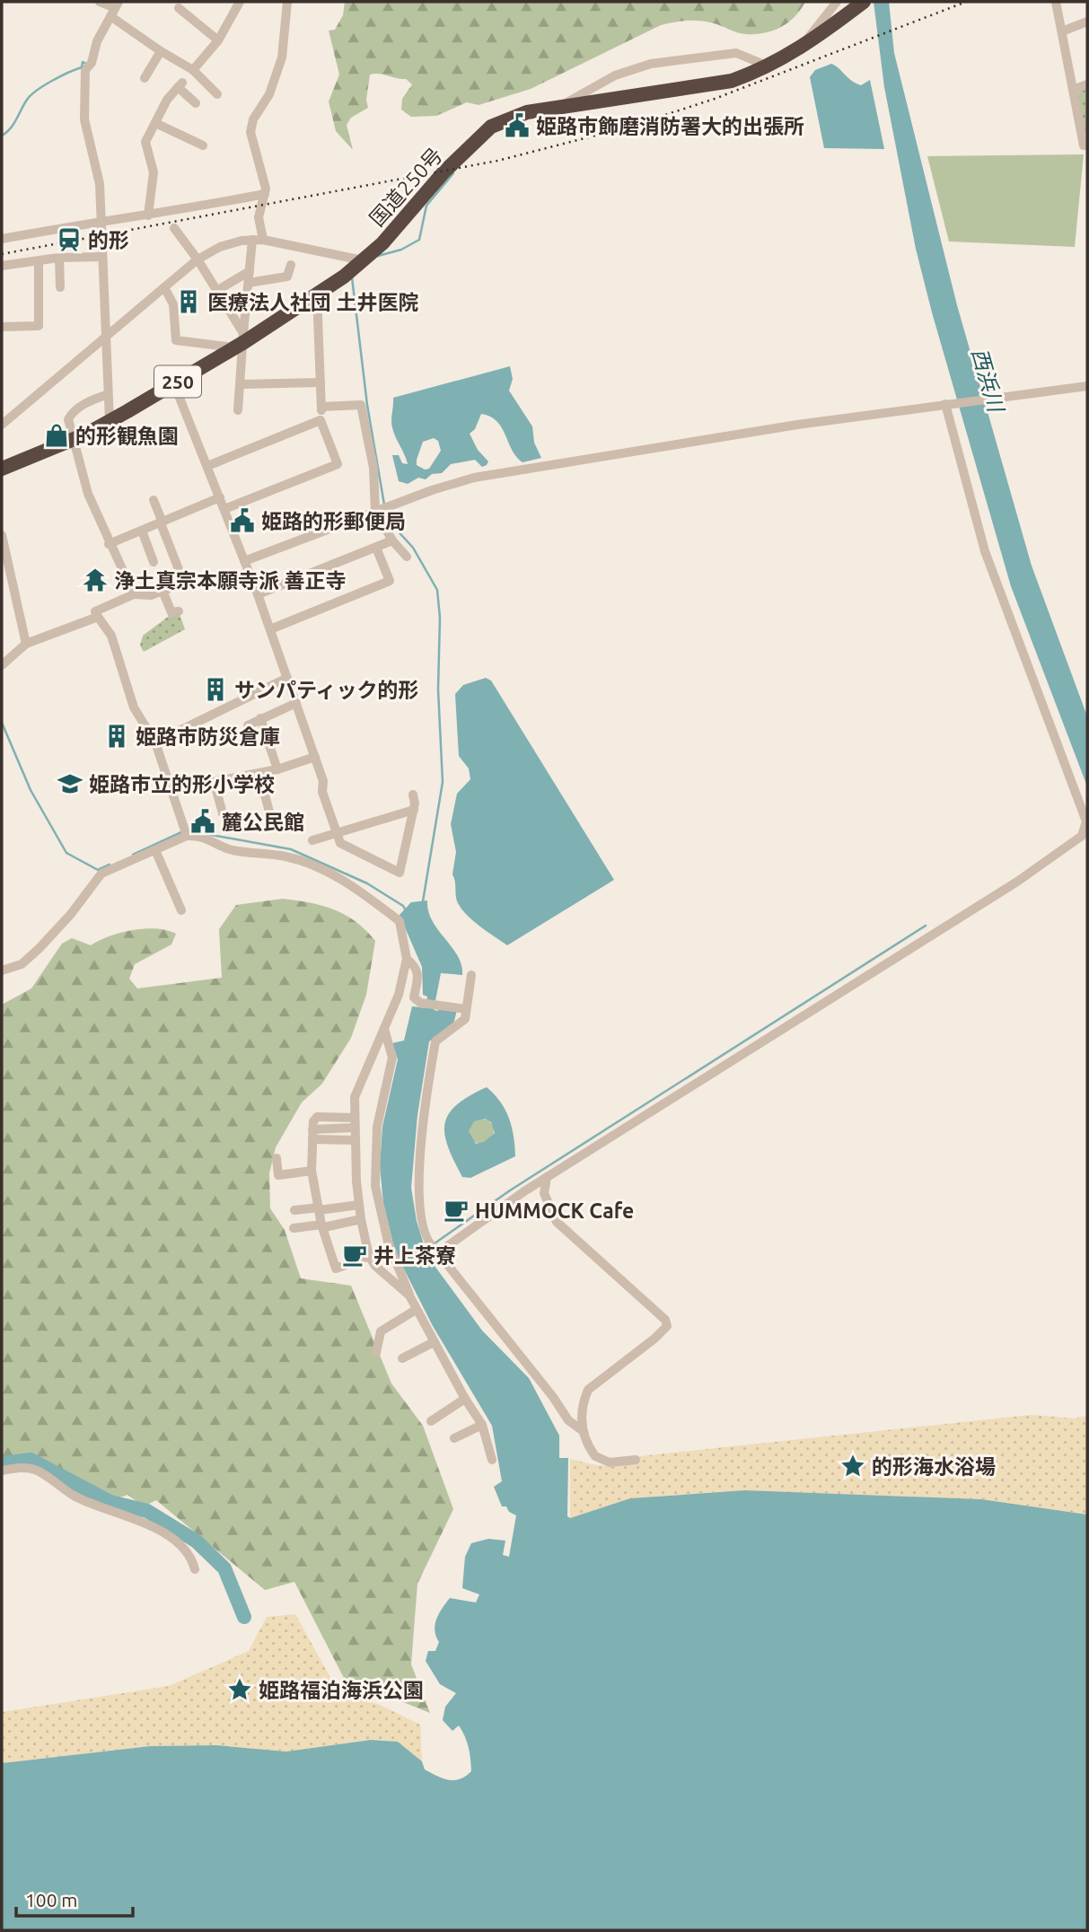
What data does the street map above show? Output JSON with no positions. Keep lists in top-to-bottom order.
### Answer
{
  "streets": {
    "highway": ["国道250号", "250"]
  },
  "water": ["西浜川"],
  "places": {
    "public building": ["姫路市飾磨消防署大的出張所", "姫路的形郵便局", "麓公民館"],
    "station": ["的形"],
    "building": ["医療法人社団 土井医院", "サンパティック的形", "姫路市防災倉庫"],
    "shop": ["的形観魚園"],
    "temple": ["浄土真宗本願寺派 善正寺"],
    "school or university": ["姫路市立的形小学校"],
    "cafe": ["HUMMOCK Cafe", "井上茶寮"],
    "place": ["的形海水浴場", "姫路福泊海浜公園"]
  },
  "scale_bar": "100 m"
}
